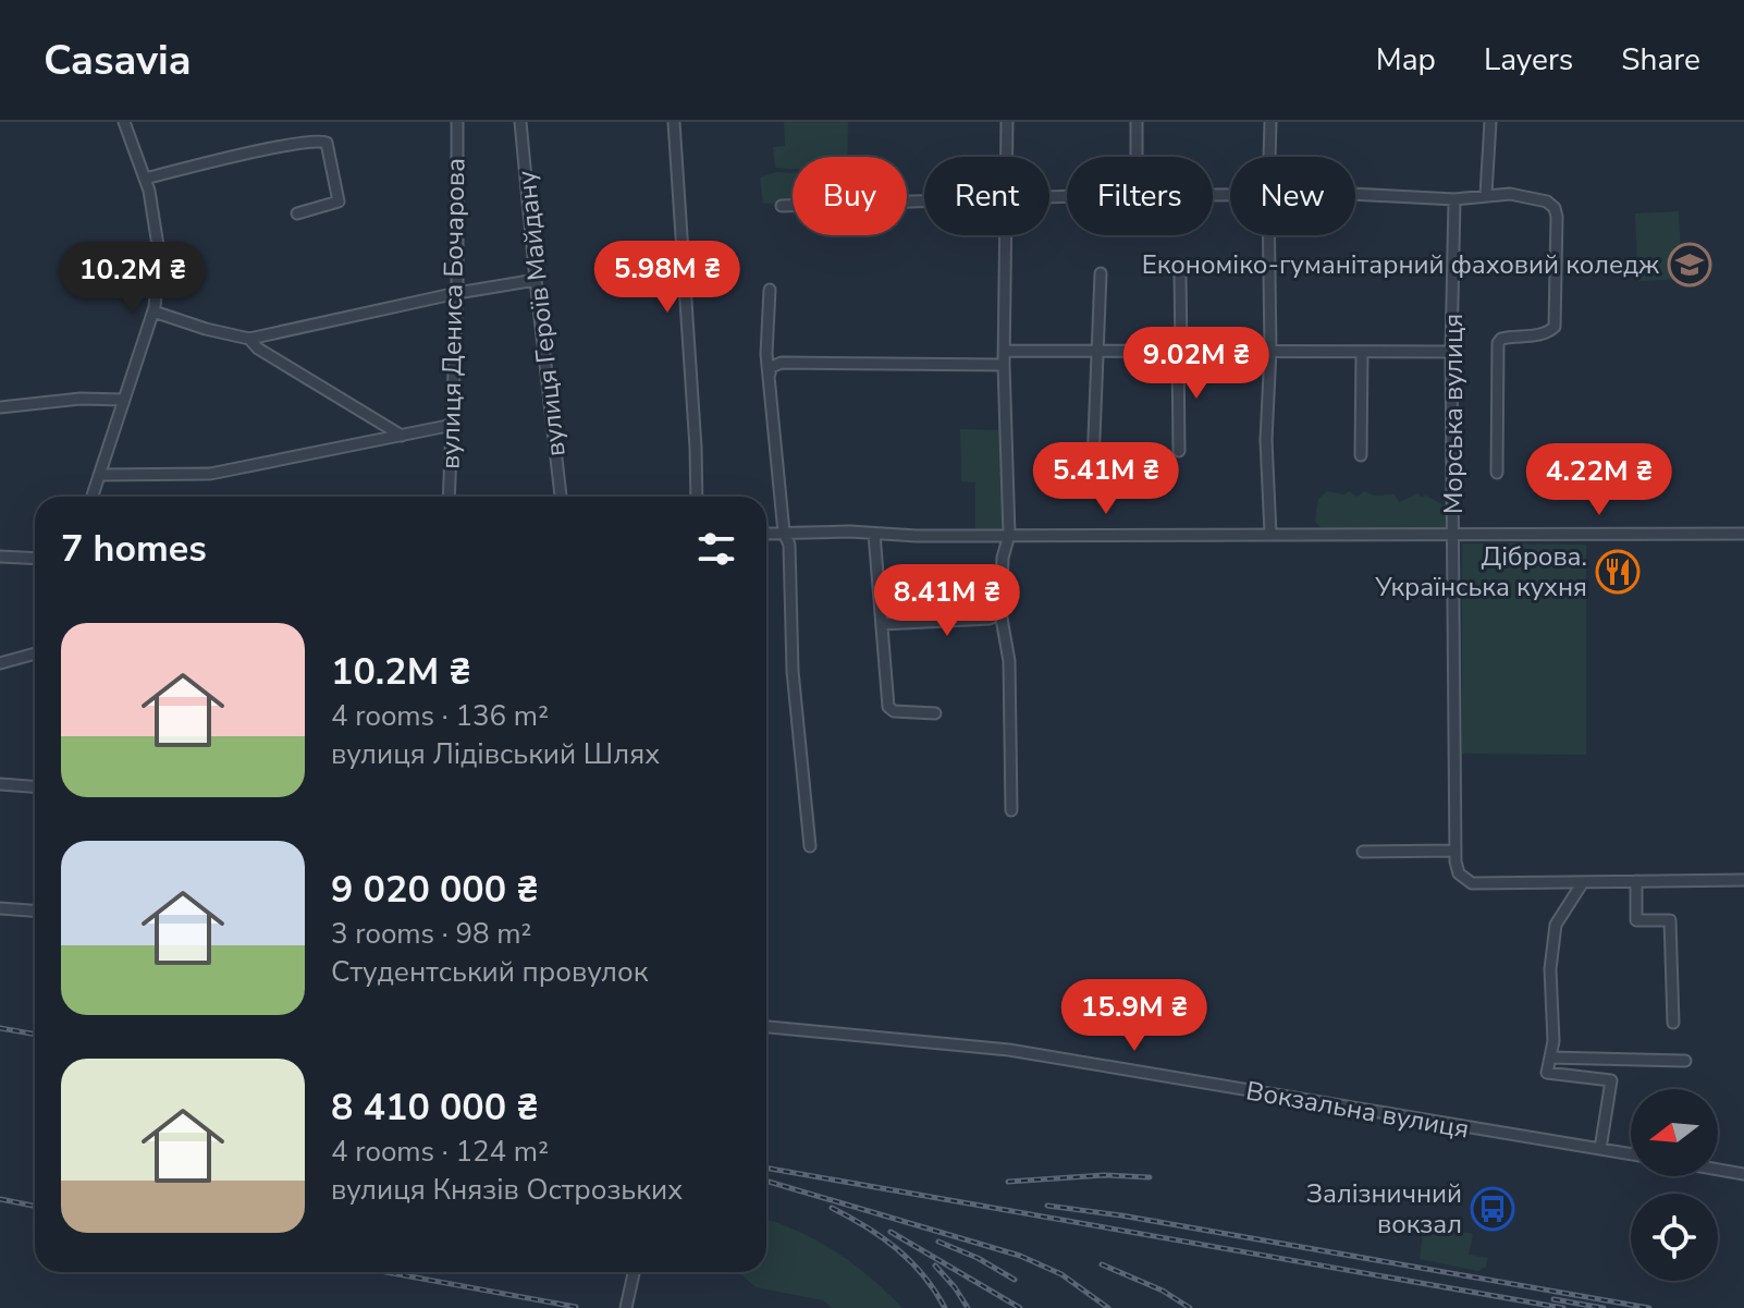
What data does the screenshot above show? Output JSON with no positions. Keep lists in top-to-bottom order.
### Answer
{
  "streets": {
    "street": [
      "вулиця Дениса Бочарова",
      "вулиця Героїв Майдану",
      "Морська вулиця",
      "Вокзальна вулиця"
    ]
  },
  "places": {
    "school or university": ["Економіко-гуманітарний фаховий коледж"],
    "restaurant": ["Діброва. Українська кухня"],
    "bus stop": ["Залізничний вокзал"]
  },
  "north": "left",
  "page": {
    "header": "Casavia",
    "nav": ["Map", "Layers", "Share"],
    "chip": [
      "Buy",
      "Rent",
      "Filters",
      "New"
    ],
    "price": [
      "5.98M ₴",
      "10.2M ₴",
      "9.02M ₴",
      "5.41M ₴",
      "4.22M ₴",
      "8.41M ₴",
      "15.9M ₴"
    ],
    "heading": "7 homes",
    "list": [
      {
        "name": "10.2M ₴",
        "note": "4 rooms · 136 m² · вулиця Лідівський Шлях"
      },
      {
        "name": "9 020 000 ₴",
        "note": "3 rooms · 98 m² · Студентський провулок"
      },
      {
        "name": "8 410 000 ₴",
        "note": "4 rooms · 124 m² · вулиця Князів Острозьких"
      }
    ]
  }
}
